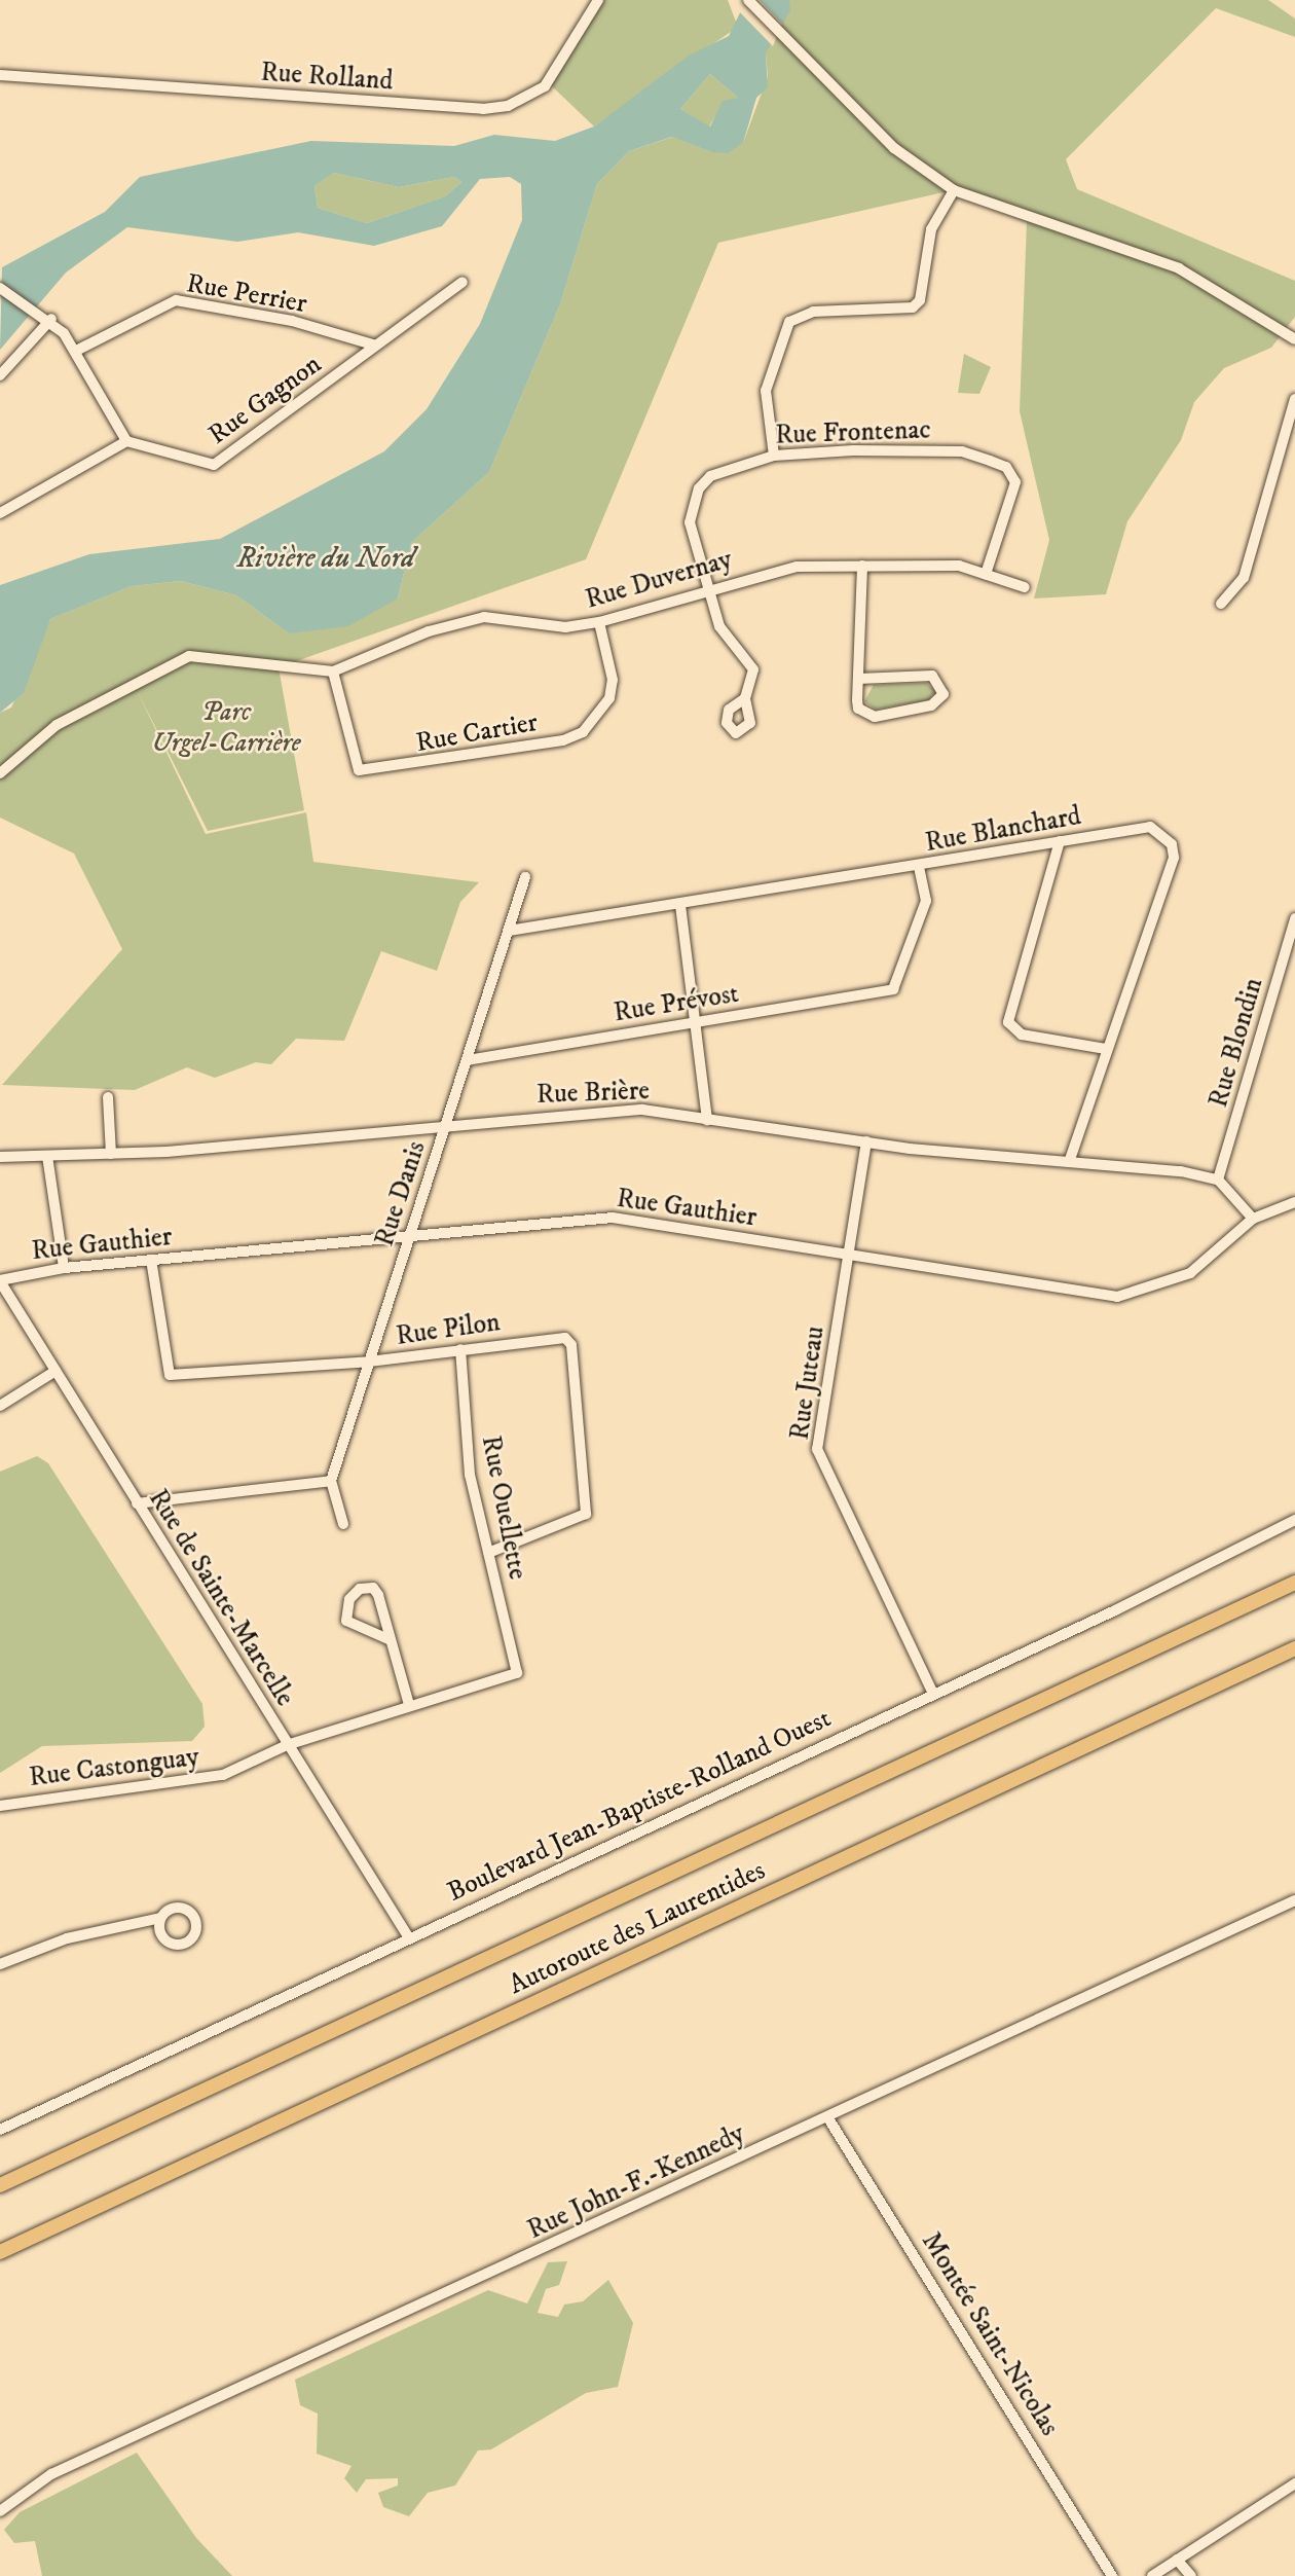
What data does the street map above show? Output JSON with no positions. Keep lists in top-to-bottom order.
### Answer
{
  "streets": {
    "highway": ["Autoroute des Laurentides"],
    "street": [
      "Rue Rolland",
      "Rue Perrier",
      "Rue Gagnon",
      "Rue Frontenac",
      "Rue Duvernay",
      "Rue Cartier",
      "Rue Blanchard",
      "Rue Prévost",
      "Rue Blondin",
      "Rue Brière",
      "Rue Danis",
      "Rue Gauthier",
      "Rue Pilon",
      "Rue Juteau",
      "Rue Ouellette",
      "Rue de Sainte-Marcelle",
      "Rue Castonguay",
      "Boulevard Jean-Baptiste-Rolland Ouest",
      "Rue John-F.-Kennedy",
      "Montée Saint-Nicolas"
    ]
  },
  "crossings": [
    ["Rue Perrier", "Rue Gagnon"],
    ["Rue Frontenac", "Rue Duvernay"],
    ["Rue Duvernay", "Rue Cartier"],
    ["Rue Blanchard", "Rue Prévost"],
    ["Rue Blanchard", "Rue Brière"],
    ["Rue Blanchard", "Rue Danis"],
    ["Rue Prévost", "Rue Danis"],
    ["Rue Blondin", "Rue Brière"],
    ["Rue Brière", "Rue Danis"],
    ["Rue Brière", "Rue Juteau"],
    ["Rue Danis", "Rue Gauthier"],
    ["Rue Danis", "Rue Pilon"],
    ["Rue Gauthier", "Rue Pilon"],
    ["Rue Gauthier", "Rue Juteau"],
    ["Rue Gauthier", "Rue de Sainte-Marcelle"],
    ["Rue Pilon", "Rue Ouellette"],
    ["Rue Juteau", "Boulevard Jean-Baptiste-Rolland Ouest"],
    ["Rue Ouellette", "Rue Castonguay"],
    ["Rue de Sainte-Marcelle", "Rue Castonguay"],
    ["Rue de Sainte-Marcelle", "Boulevard Jean-Baptiste-Rolland Ouest"],
    ["Rue John-F.-Kennedy", "Montée Saint-Nicolas"]
  ],
  "water": ["Rivière du Nord"],
  "parks": ["Parc Urgel-Carrière"]
}
